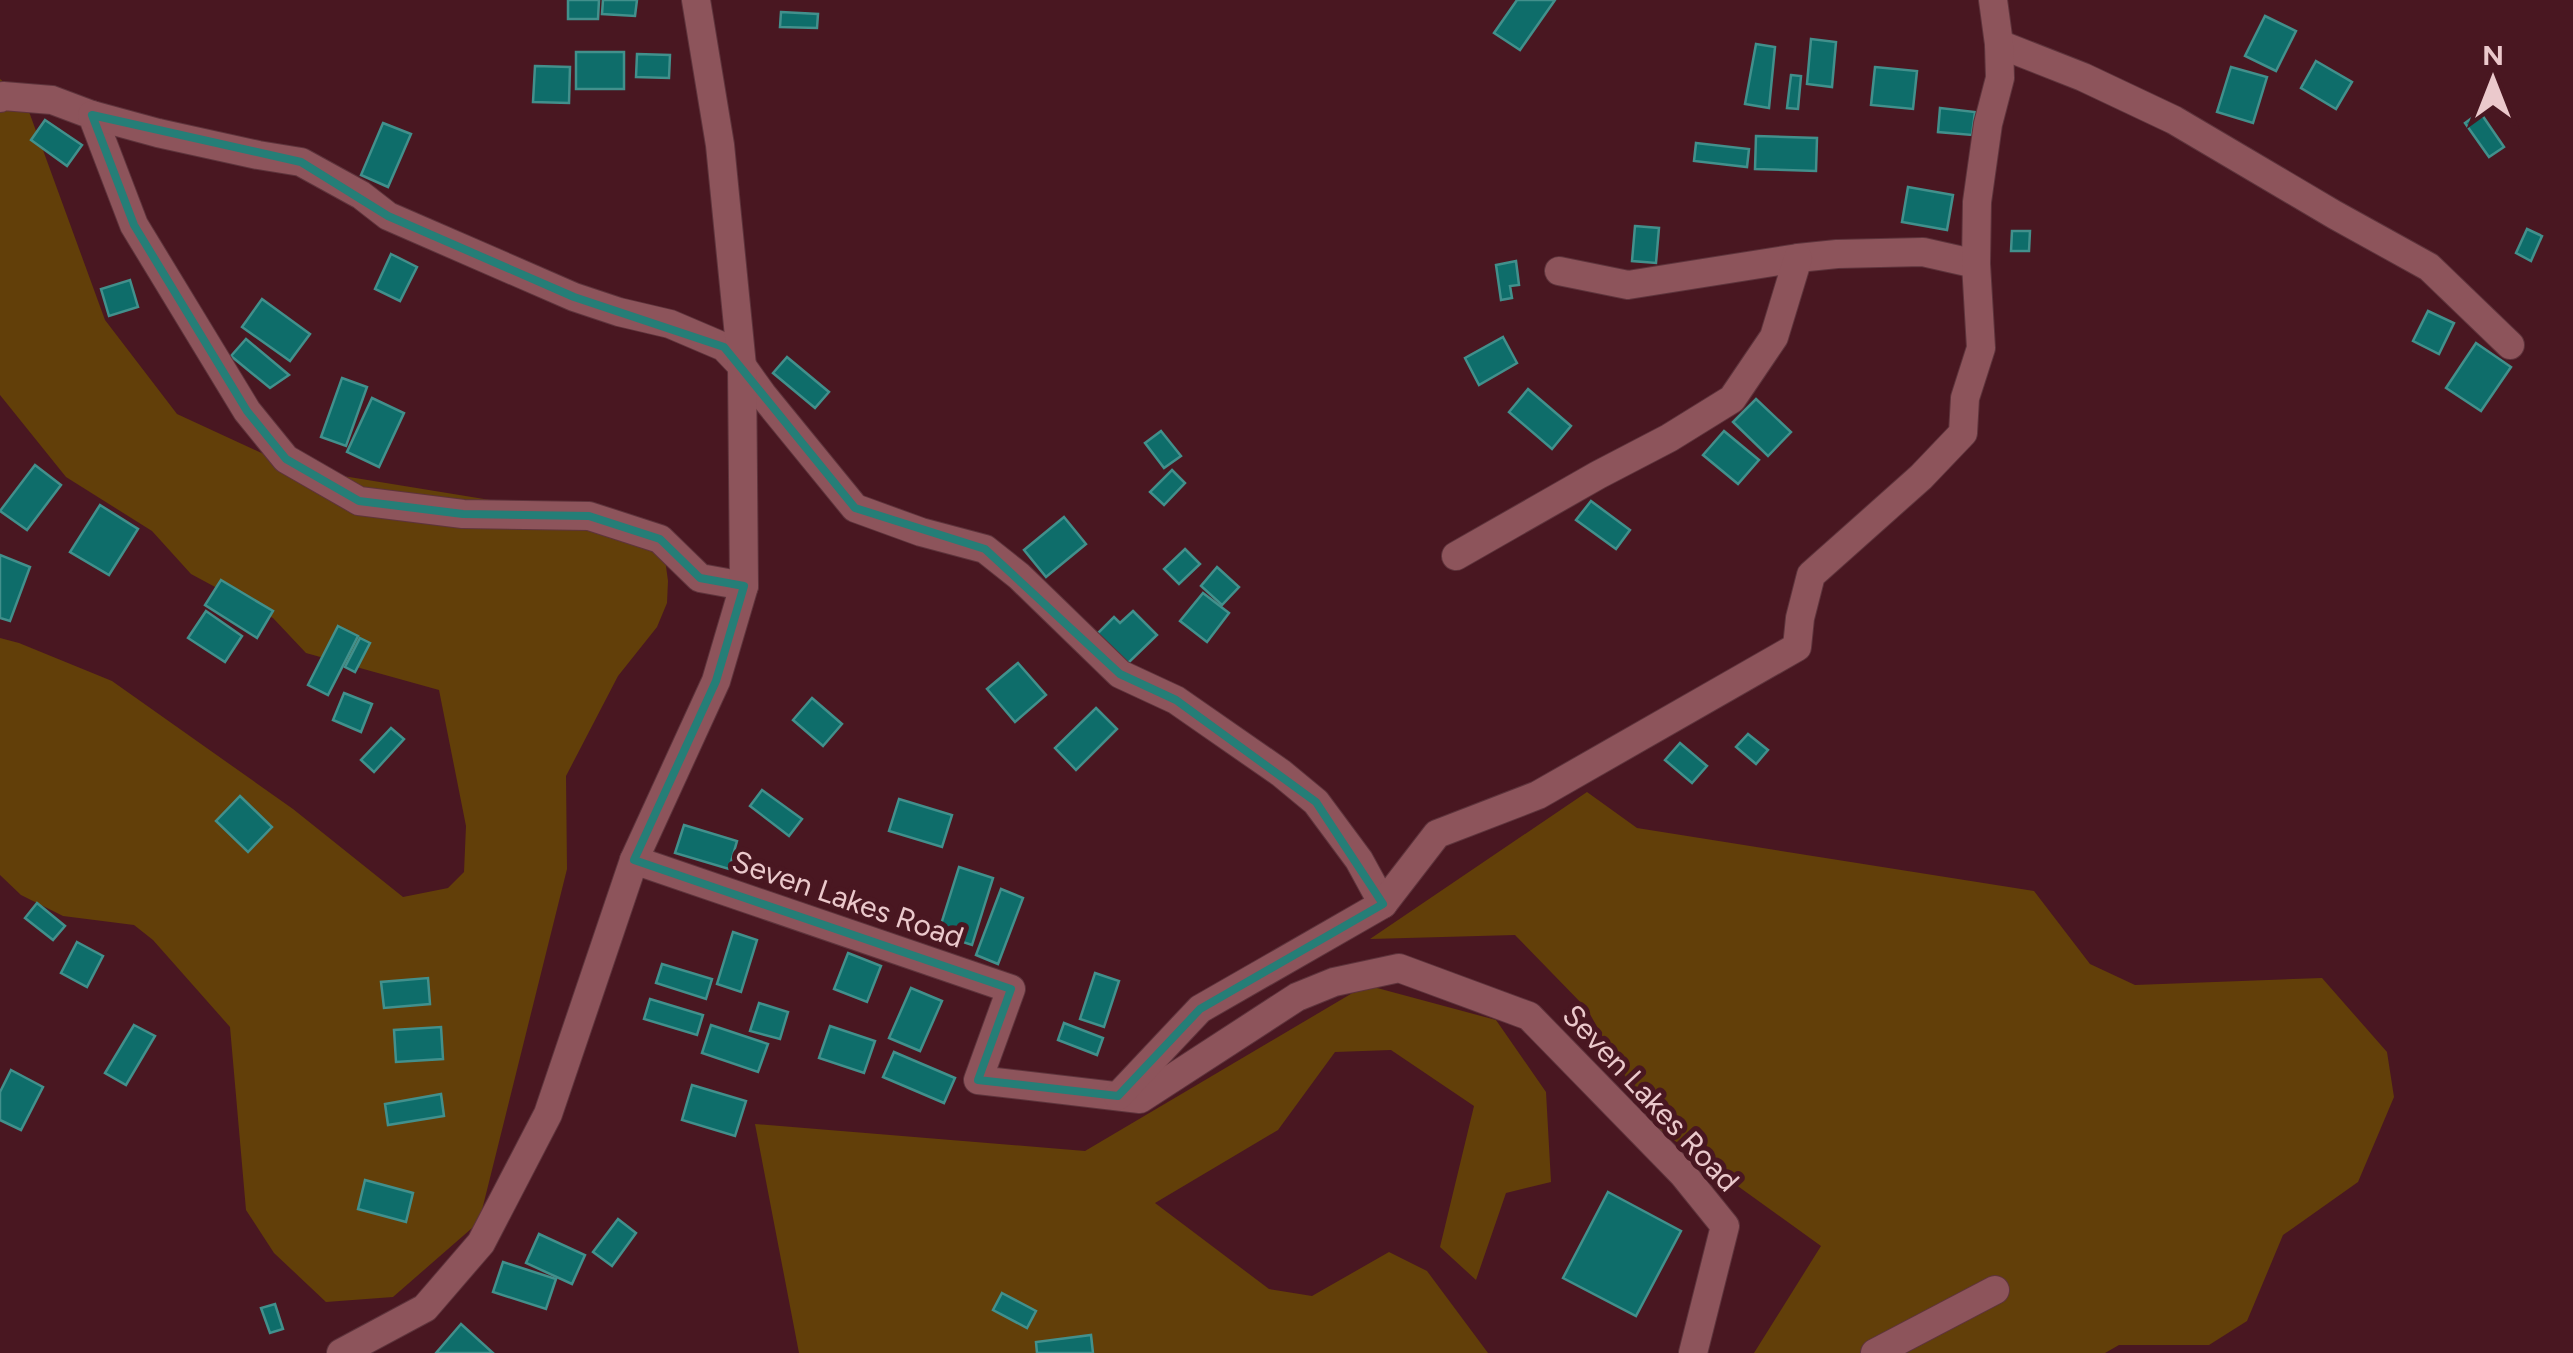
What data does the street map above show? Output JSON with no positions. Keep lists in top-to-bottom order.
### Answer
{
  "streets": {
    "street": ["Seven Lakes Road"]
  },
  "north": "top"
}
